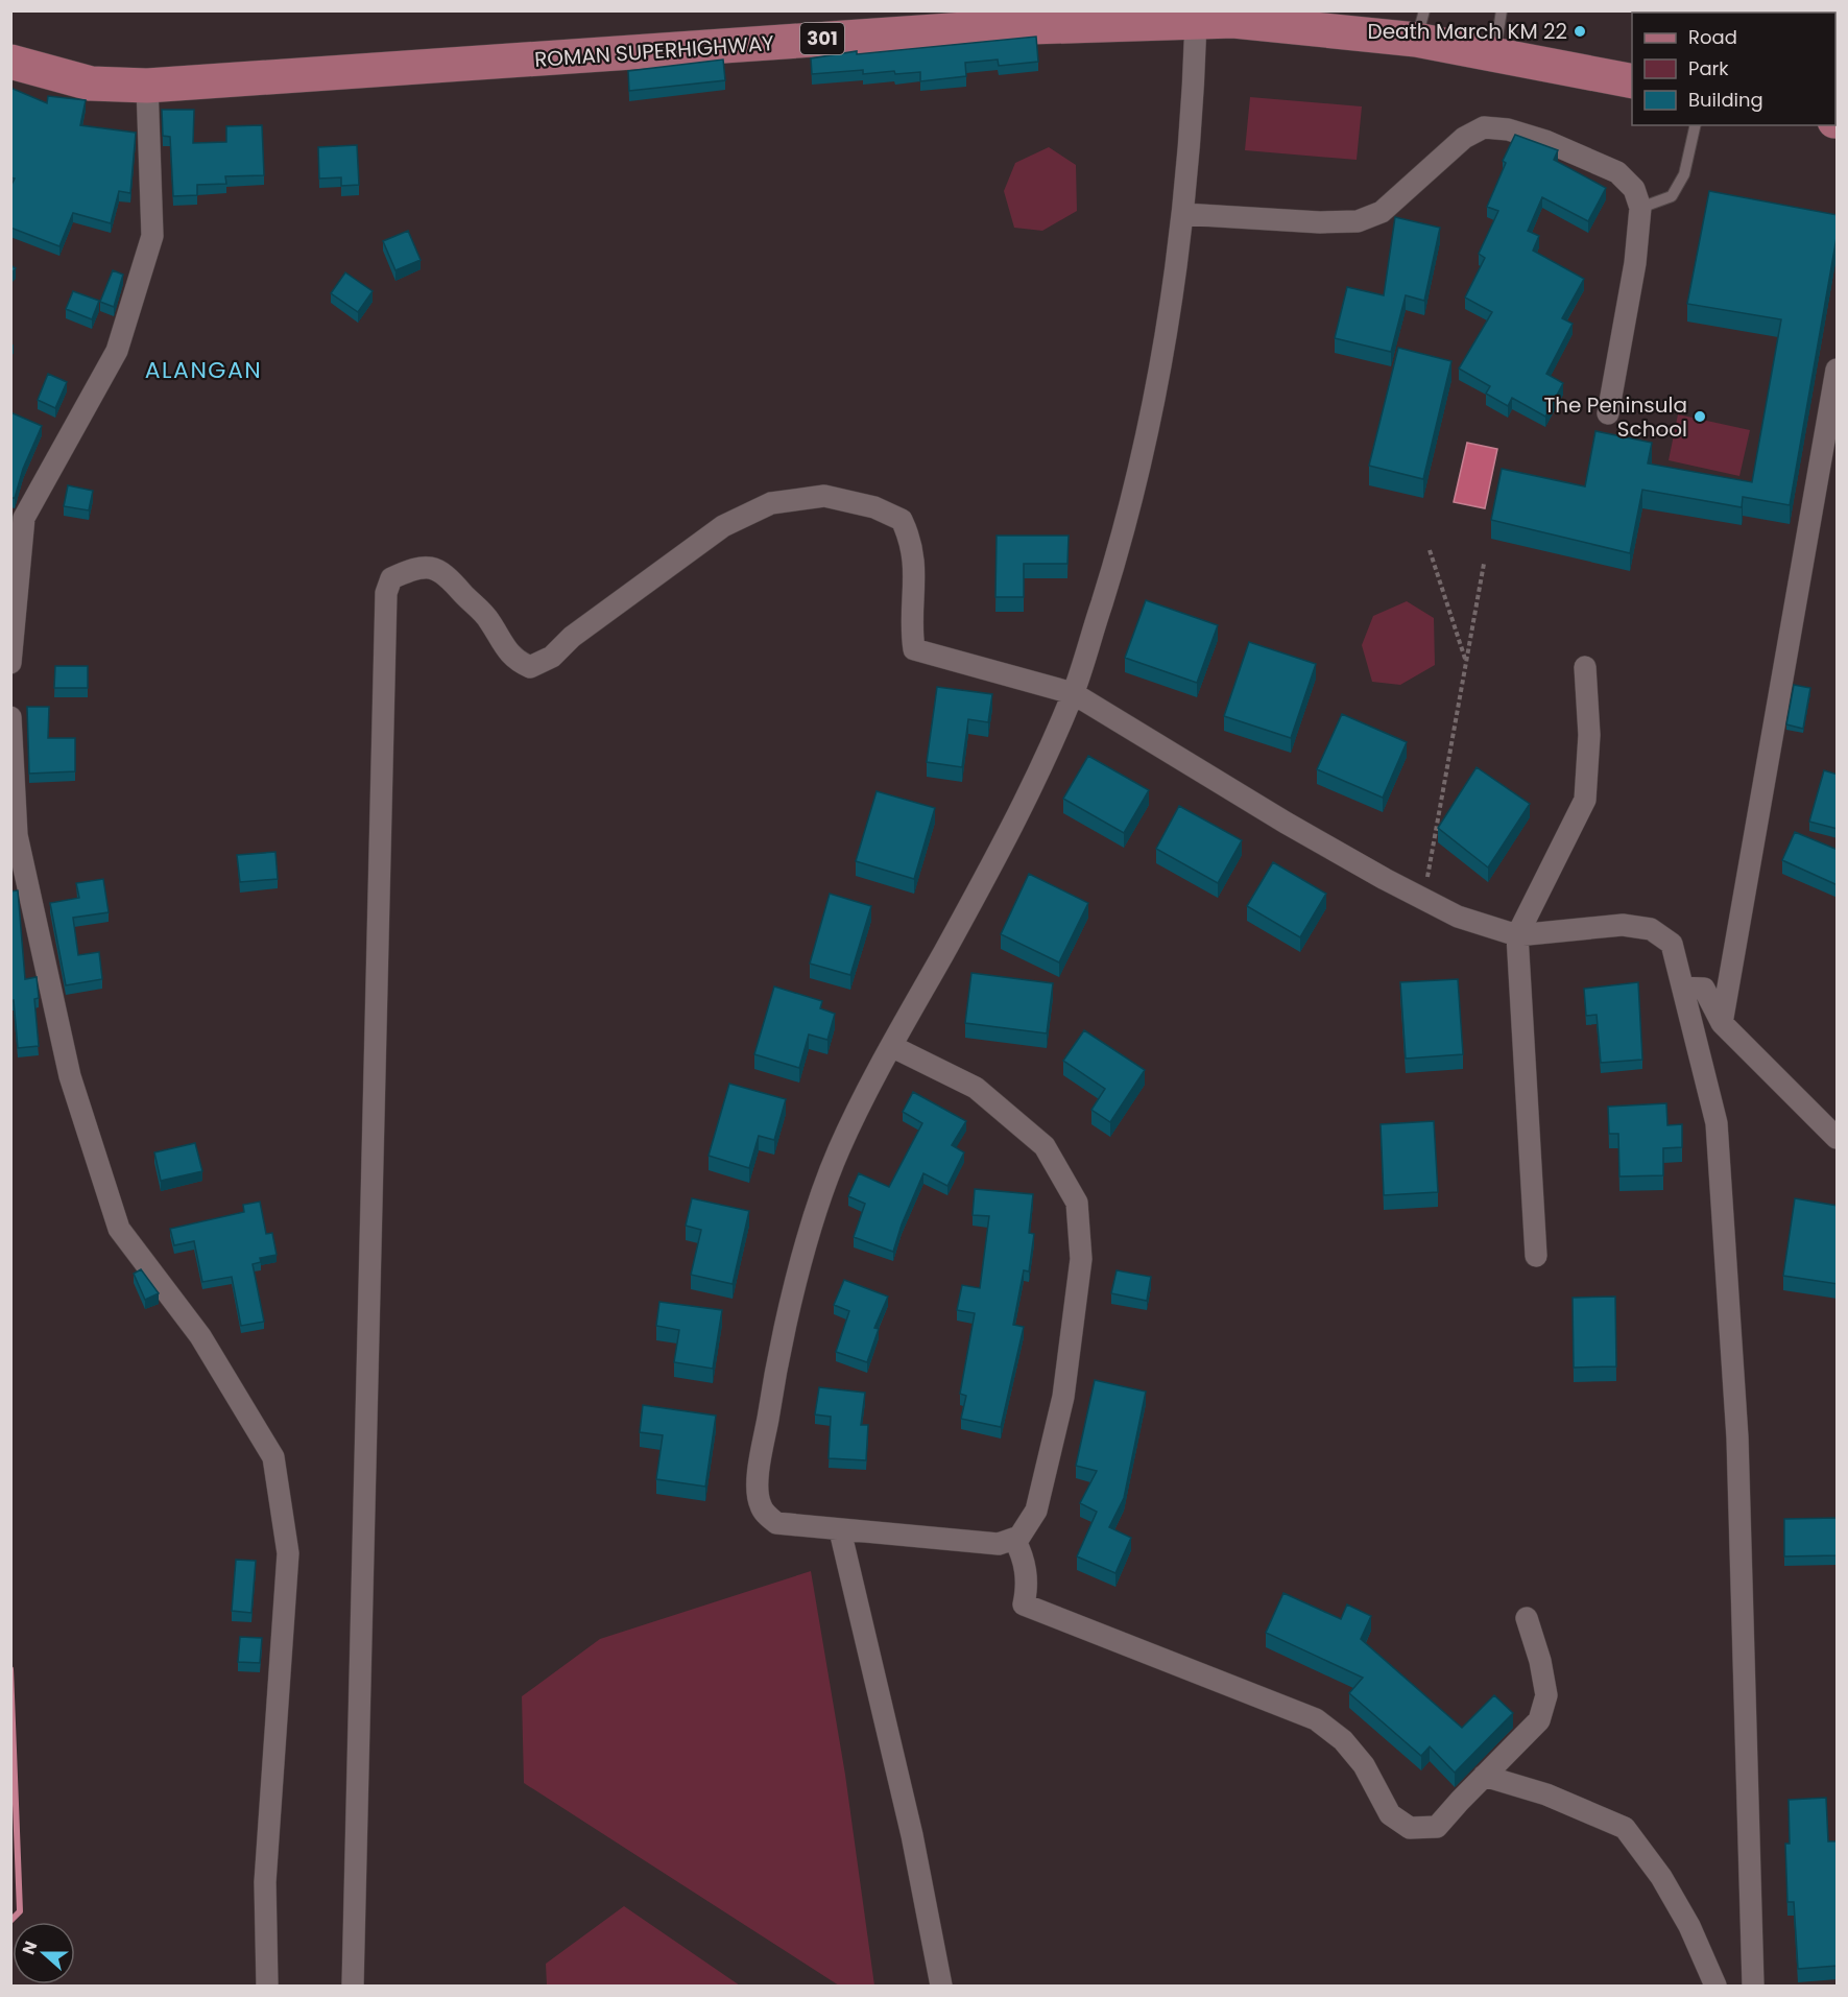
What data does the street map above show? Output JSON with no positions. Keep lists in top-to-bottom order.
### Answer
{
  "streets": {
    "main road": ["301", "ROMAN SUPERHIGHWAY"]
  },
  "districts": ["ALANGAN"],
  "places": ["Death March KM 22", "The Peninsula School"],
  "legend": ["Road", "Park", "Building"],
  "north": "left"
}
